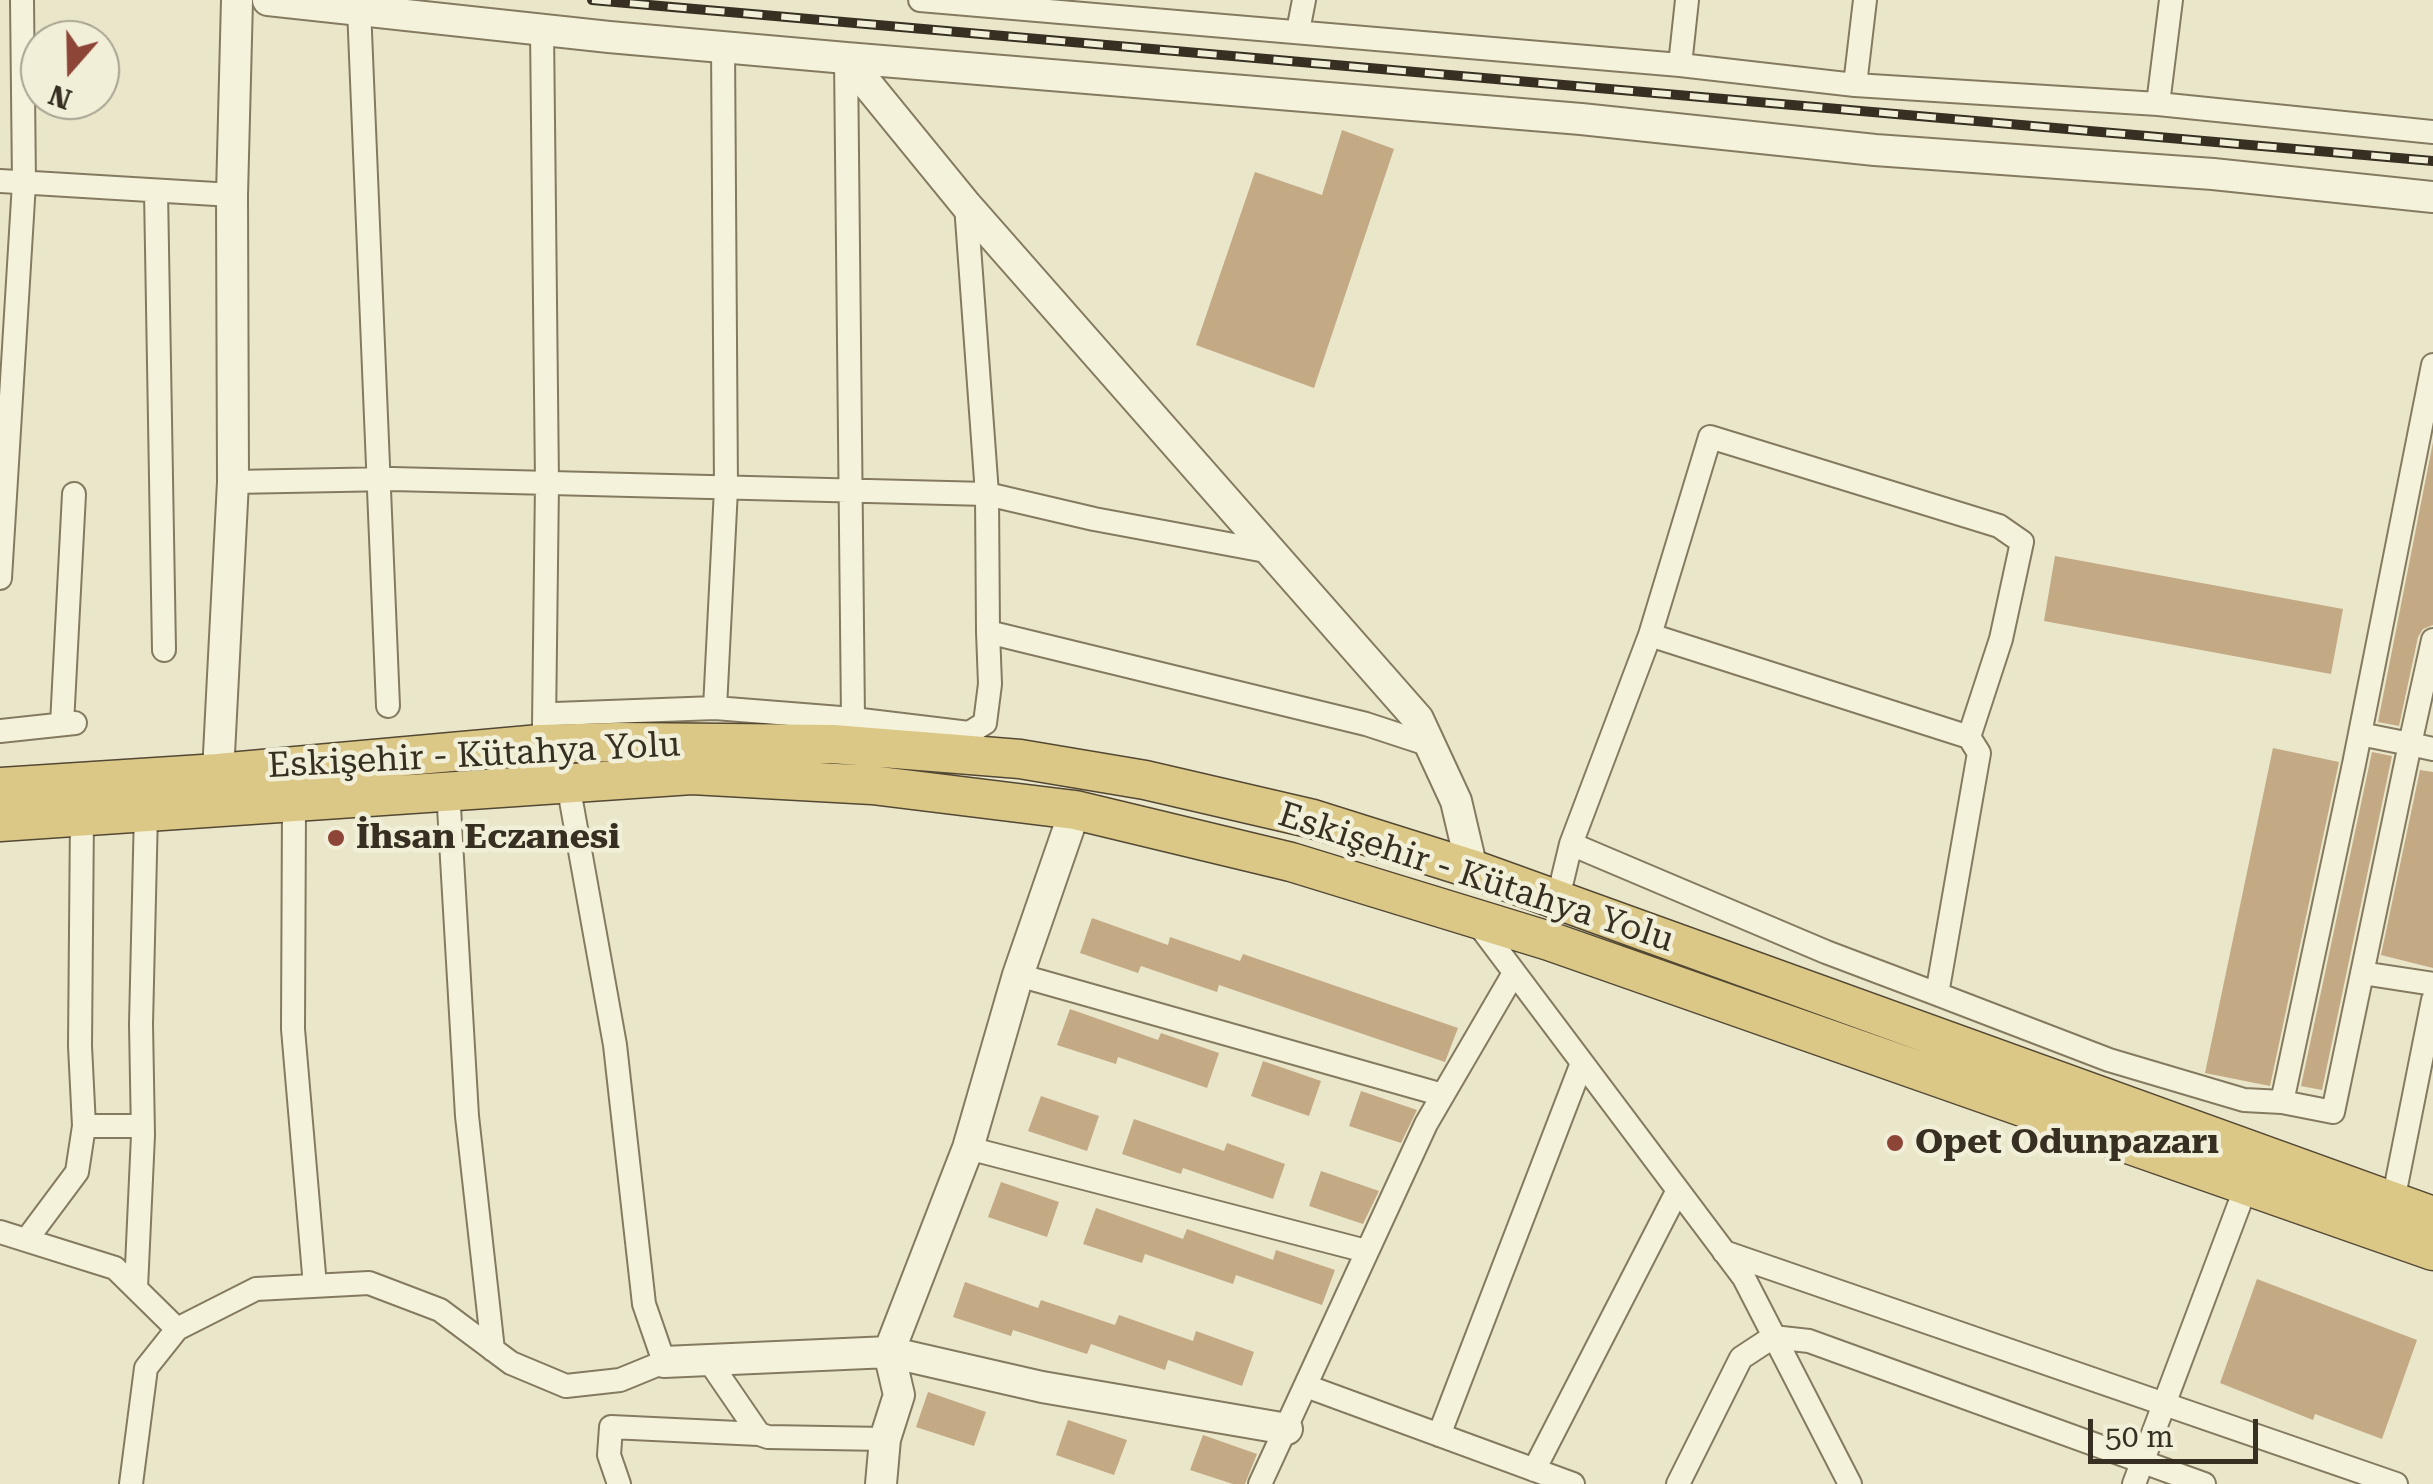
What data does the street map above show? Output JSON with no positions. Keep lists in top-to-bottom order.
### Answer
{
  "streets": {
    "highway": ["Eskişehir - Kütahya Yolu"]
  },
  "places": ["İhsan Eczanesi", "Opet Odunpazarı"],
  "scale_bar": "50 m",
  "north": "bottom"
}
